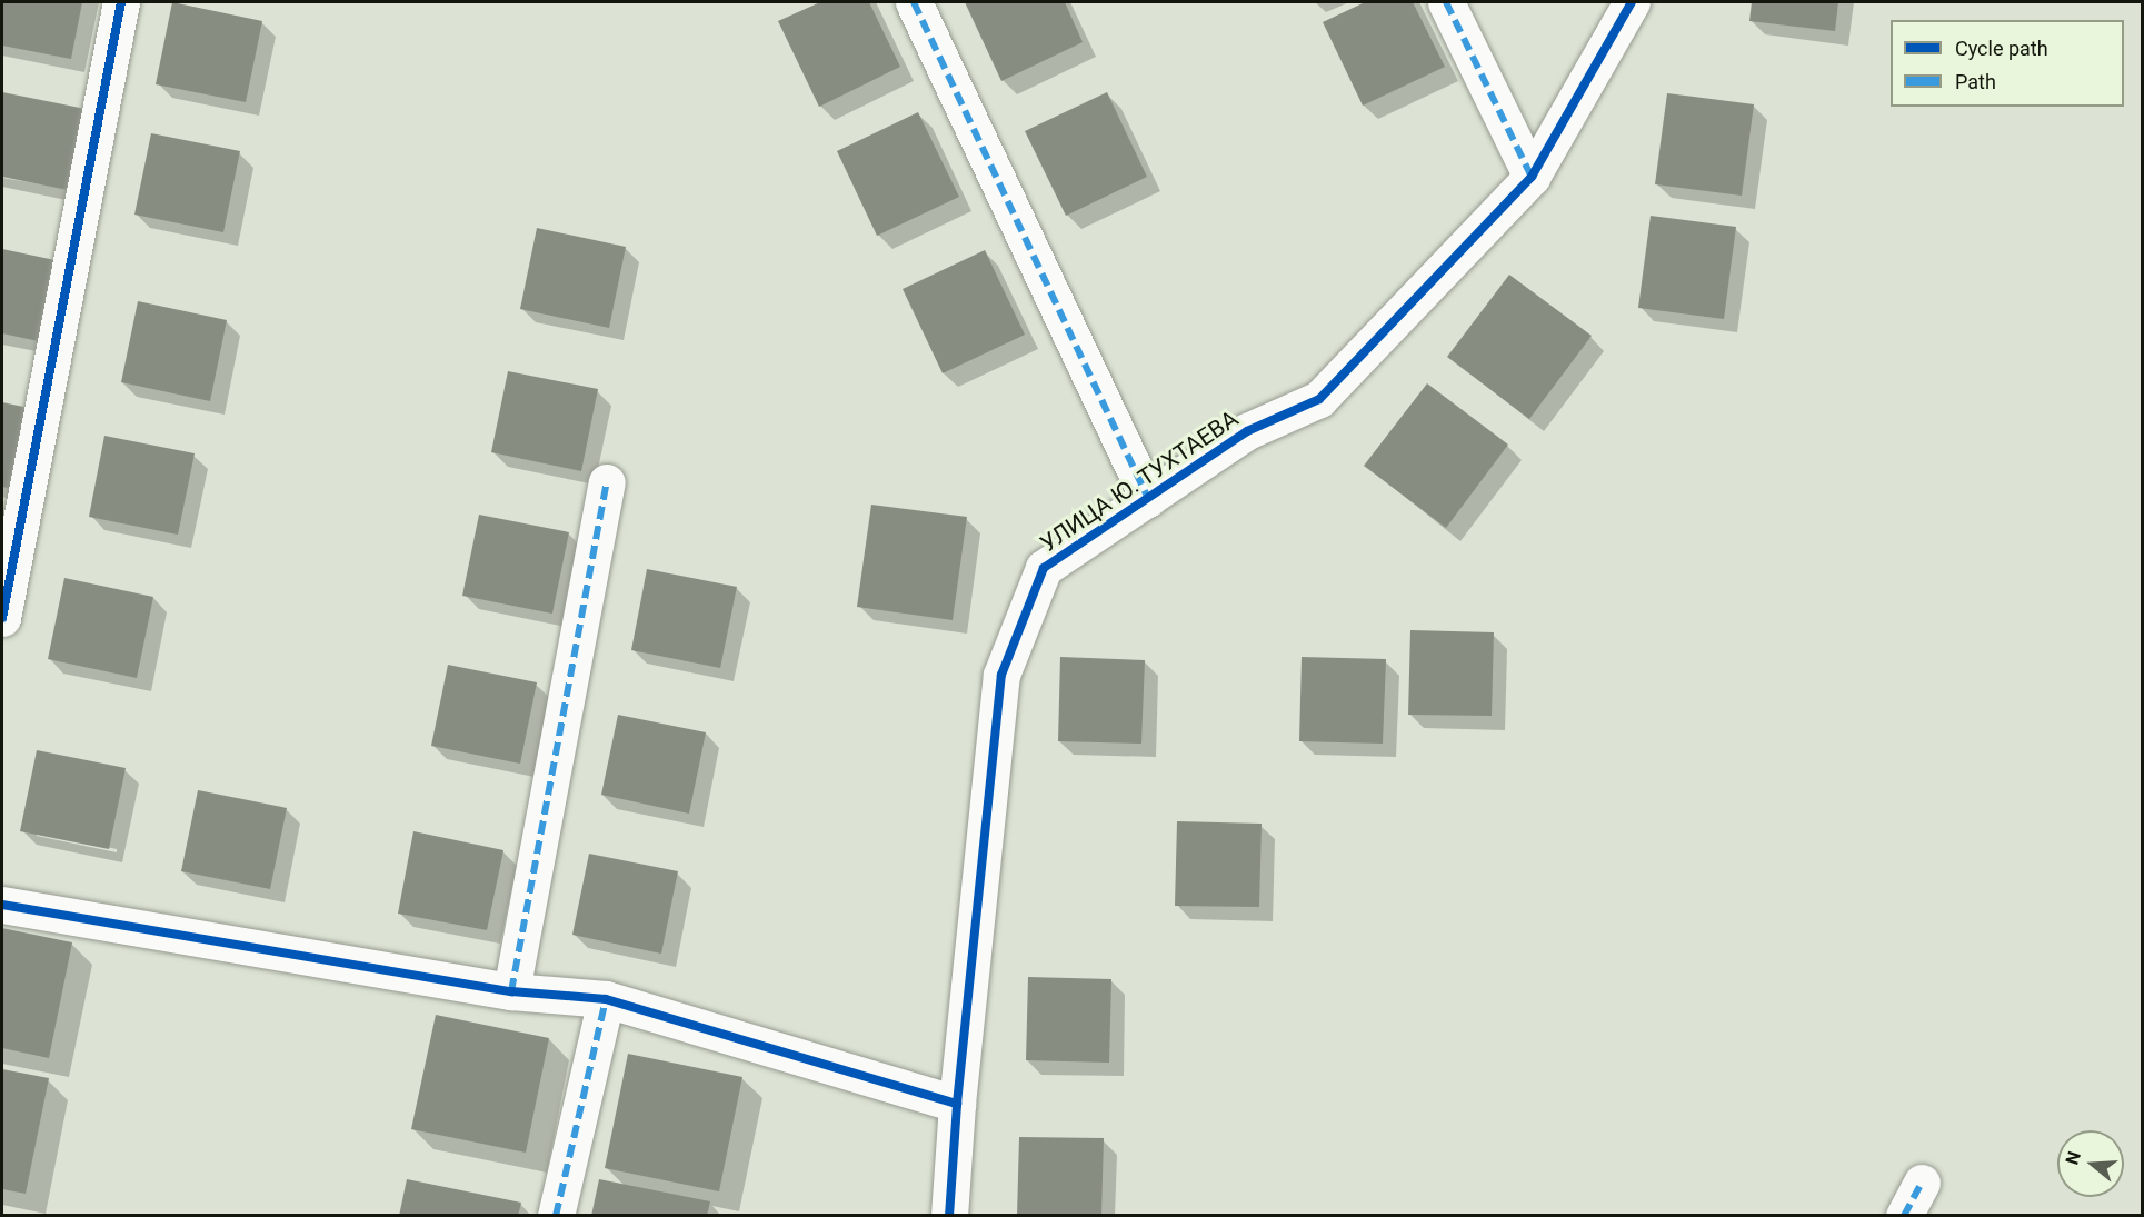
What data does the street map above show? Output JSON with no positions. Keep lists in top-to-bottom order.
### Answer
{
  "streets": {
    "street": ["УЛИЦА Ю. ТУХТАЕВА"]
  },
  "legend": ["Cycle path", "Path"],
  "north": "left"
}
